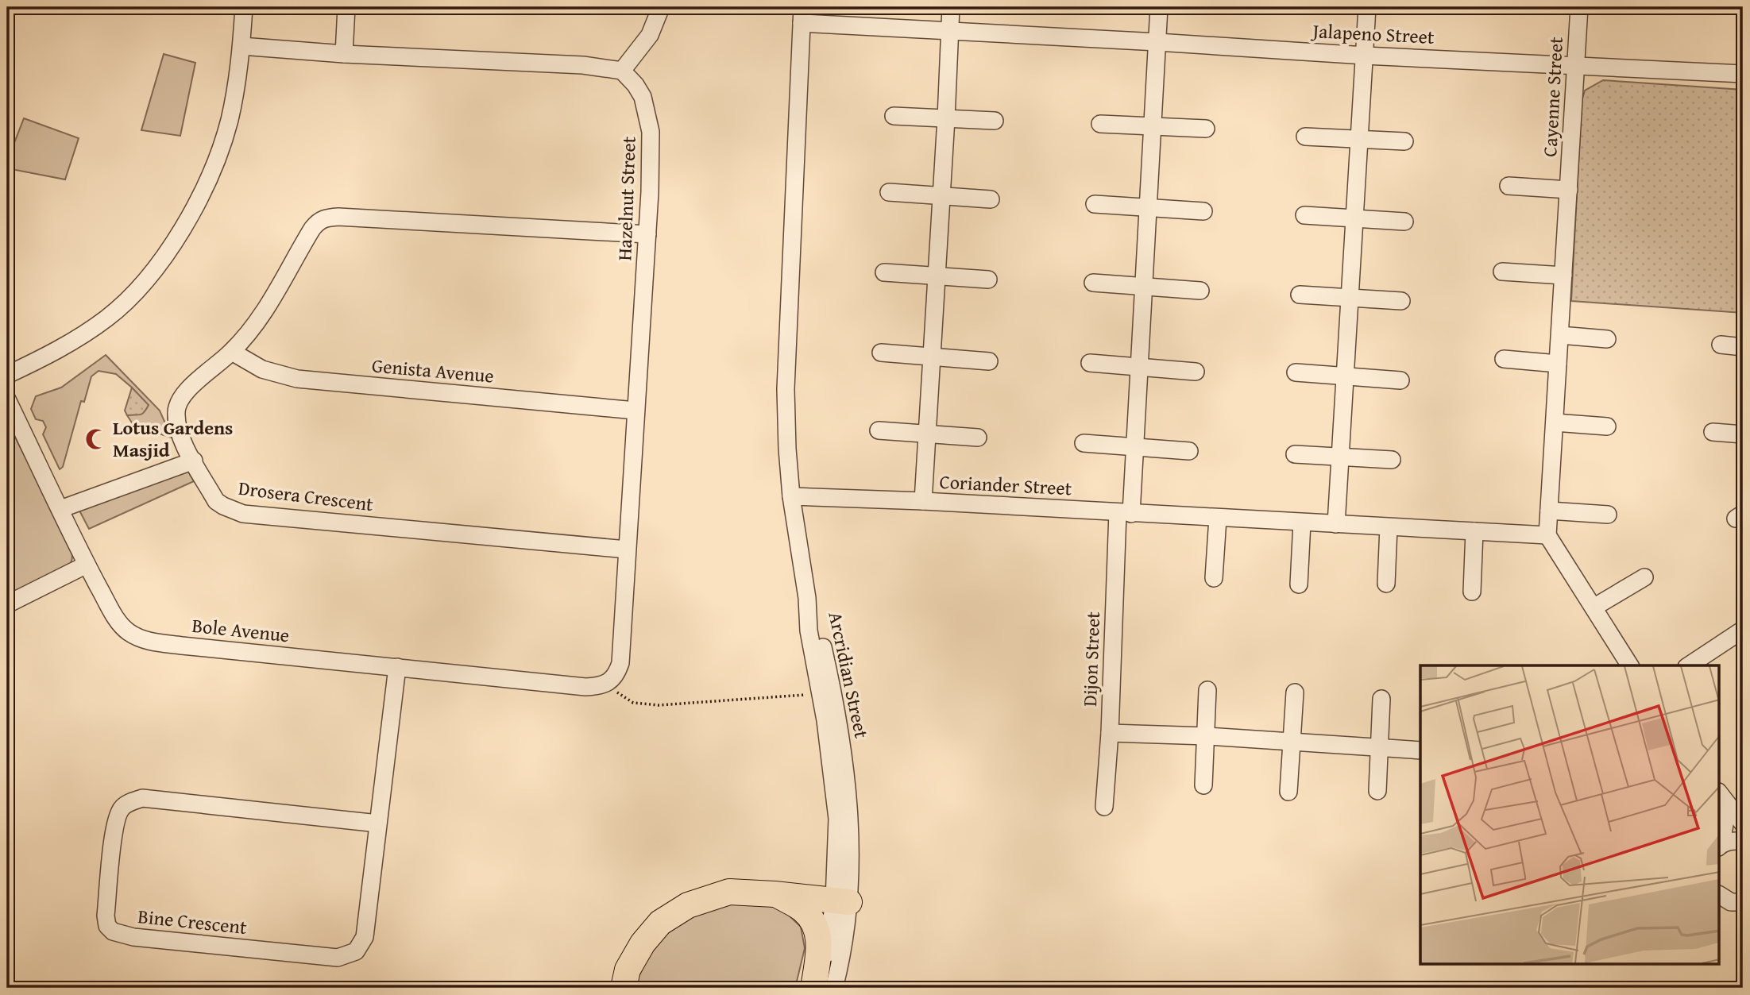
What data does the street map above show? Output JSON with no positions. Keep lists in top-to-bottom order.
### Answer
{
  "streets": {
    "street": [
      "Jalapeno Street",
      "Cayenne Street",
      "Hazelnut Street",
      "Genista Avenue",
      "Coriander Street",
      "Drosera Crescent",
      "Bole Avenue",
      "Dijon Street",
      "Arcridian Street",
      "Bine Crescent"
    ]
  },
  "crossings": [
    ["Jalapeno Street", "Cayenne Street"],
    ["Jalapeno Street", "Dijon Street"],
    ["Cayenne Street", "Coriander Street"],
    ["Hazelnut Street", "Genista Avenue"],
    ["Hazelnut Street", "Drosera Crescent"],
    ["Hazelnut Street", "Bole Avenue"],
    ["Genista Avenue", "Drosera Crescent"],
    ["Coriander Street", "Dijon Street"],
    ["Bole Avenue", "Bine Crescent"]
  ],
  "places": {
    "mosque": ["Lotus Gardens Masjid"]
  }
}
